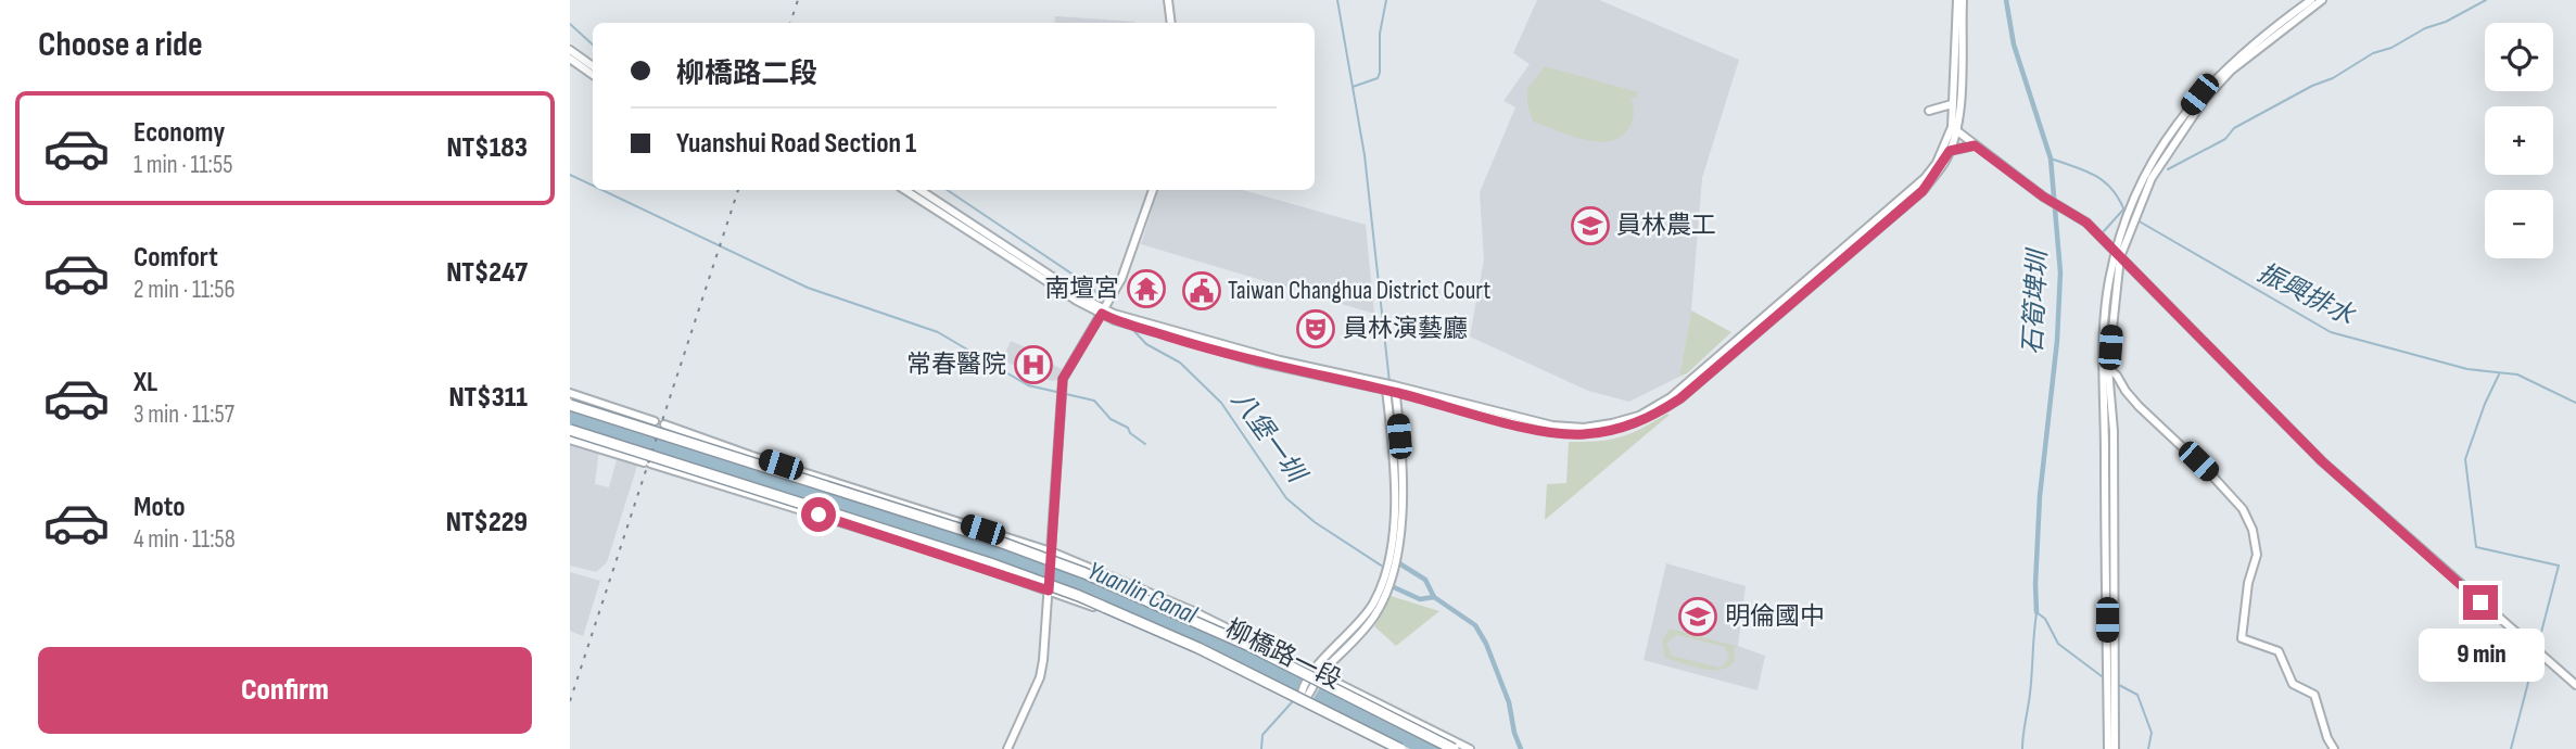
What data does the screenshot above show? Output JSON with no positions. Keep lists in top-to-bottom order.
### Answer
{
  "streets": {
    "street": ["柳橋路一段"]
  },
  "water": [
    "振興排水",
    "石筍埤圳",
    "八堡一圳",
    "Yuanlin Canal"
  ],
  "places": {
    "school or university": ["員林農工", "明倫國中"],
    "temple": ["南壇宮"],
    "public building": ["Taiwan Changhua District Court"],
    "theatre": ["員林演藝廳"],
    "hospital": ["常春醫院"]
  },
  "page": {
    "heading": "Choose a ride",
    "map_buttons": ["+", "−"],
    "banner": ["柳橋路二段", "Yuanshui Road Section 1"],
    "list": [
      {
        "name": "Economy",
        "note": "1 min · 11:55",
        "value": "NT$183"
      },
      {
        "name": "Comfort",
        "note": "2 min · 11:56",
        "value": "NT$247"
      },
      {
        "name": "XL",
        "note": "3 min · 11:57",
        "value": "NT$311"
      },
      {
        "name": "Moto",
        "note": "4 min · 11:58",
        "value": "NT$229"
      }
    ],
    "bubble": "9 min",
    "buttons": "Confirm"
  }
}
